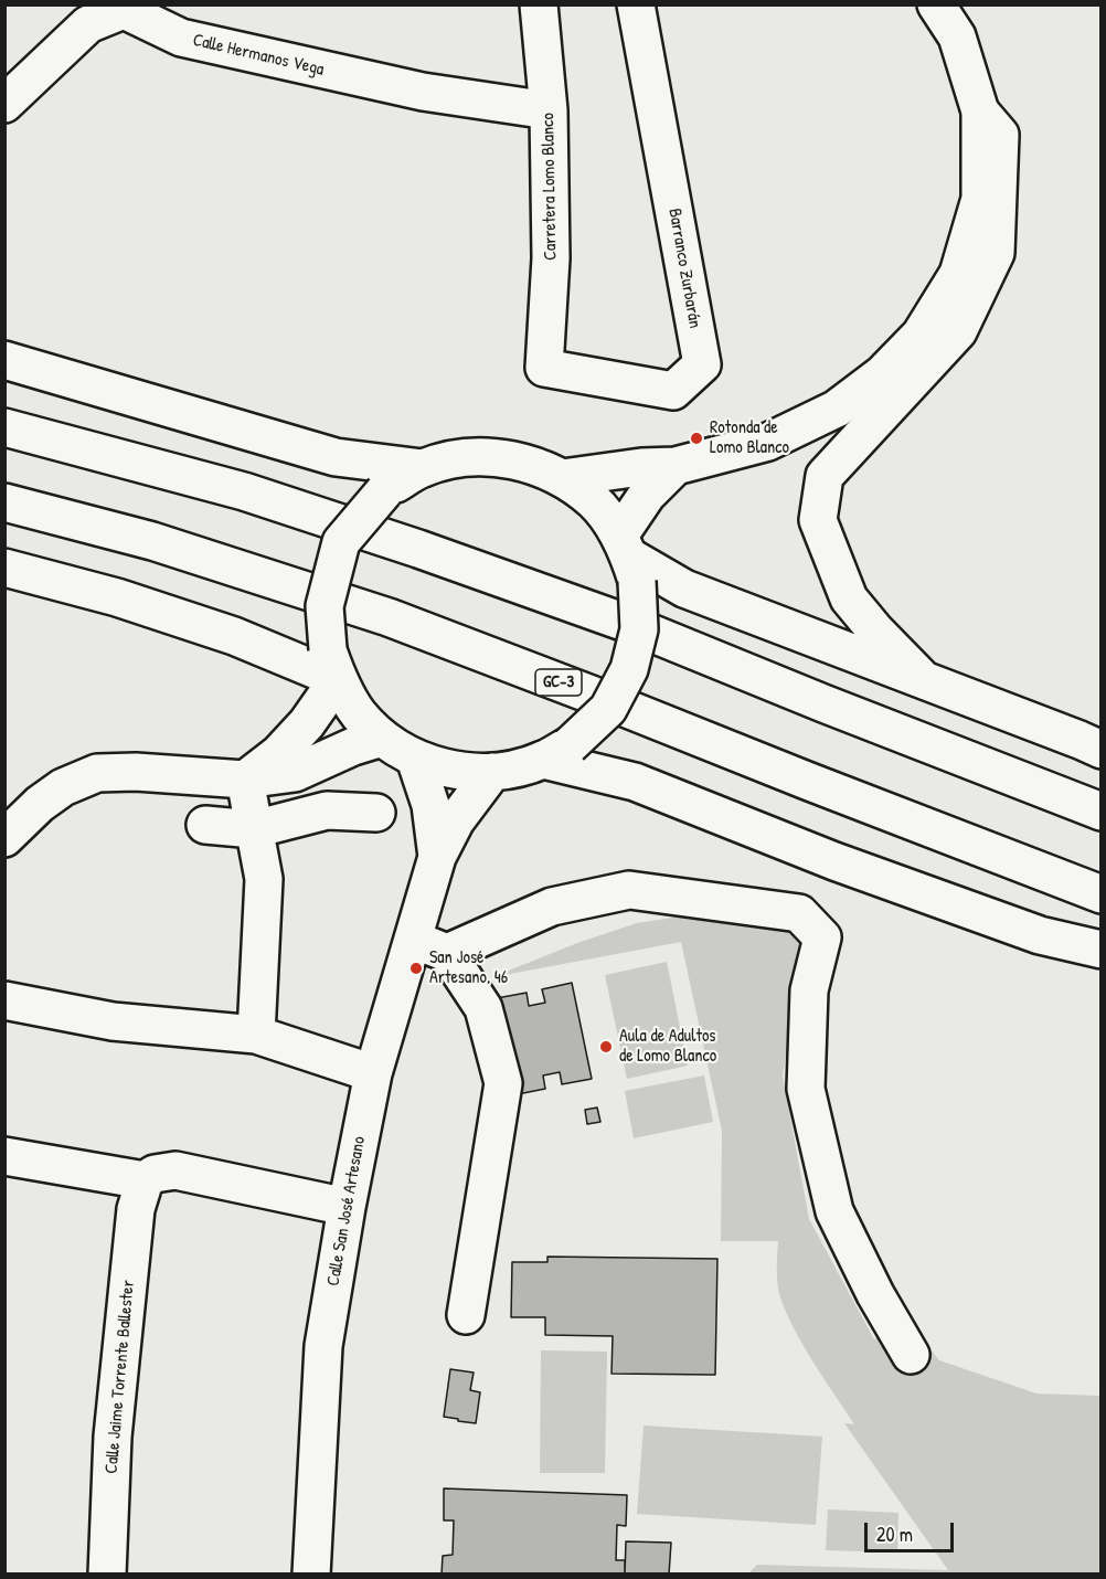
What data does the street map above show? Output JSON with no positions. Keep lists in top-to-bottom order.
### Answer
{
  "streets": {
    "main road": [
      "Calle Hermanos Vega",
      "Carretera Lomo Blanco",
      "Barranco Zurbarán",
      "GC-3",
      "Calle San José Artesano",
      "Calle Jaime Torrente Ballester"
    ]
  },
  "crossings": [
    ["Calle Hermanos Vega", "Carretera Lomo Blanco"],
    ["Carretera Lomo Blanco", "Barranco Zurbarán"]
  ],
  "places": ["Rotonda de Lomo Blanco", "San José Artesano, 46", "Aula de Adultos de Lomo Blanco"],
  "scale_bar": "20 m"
}
